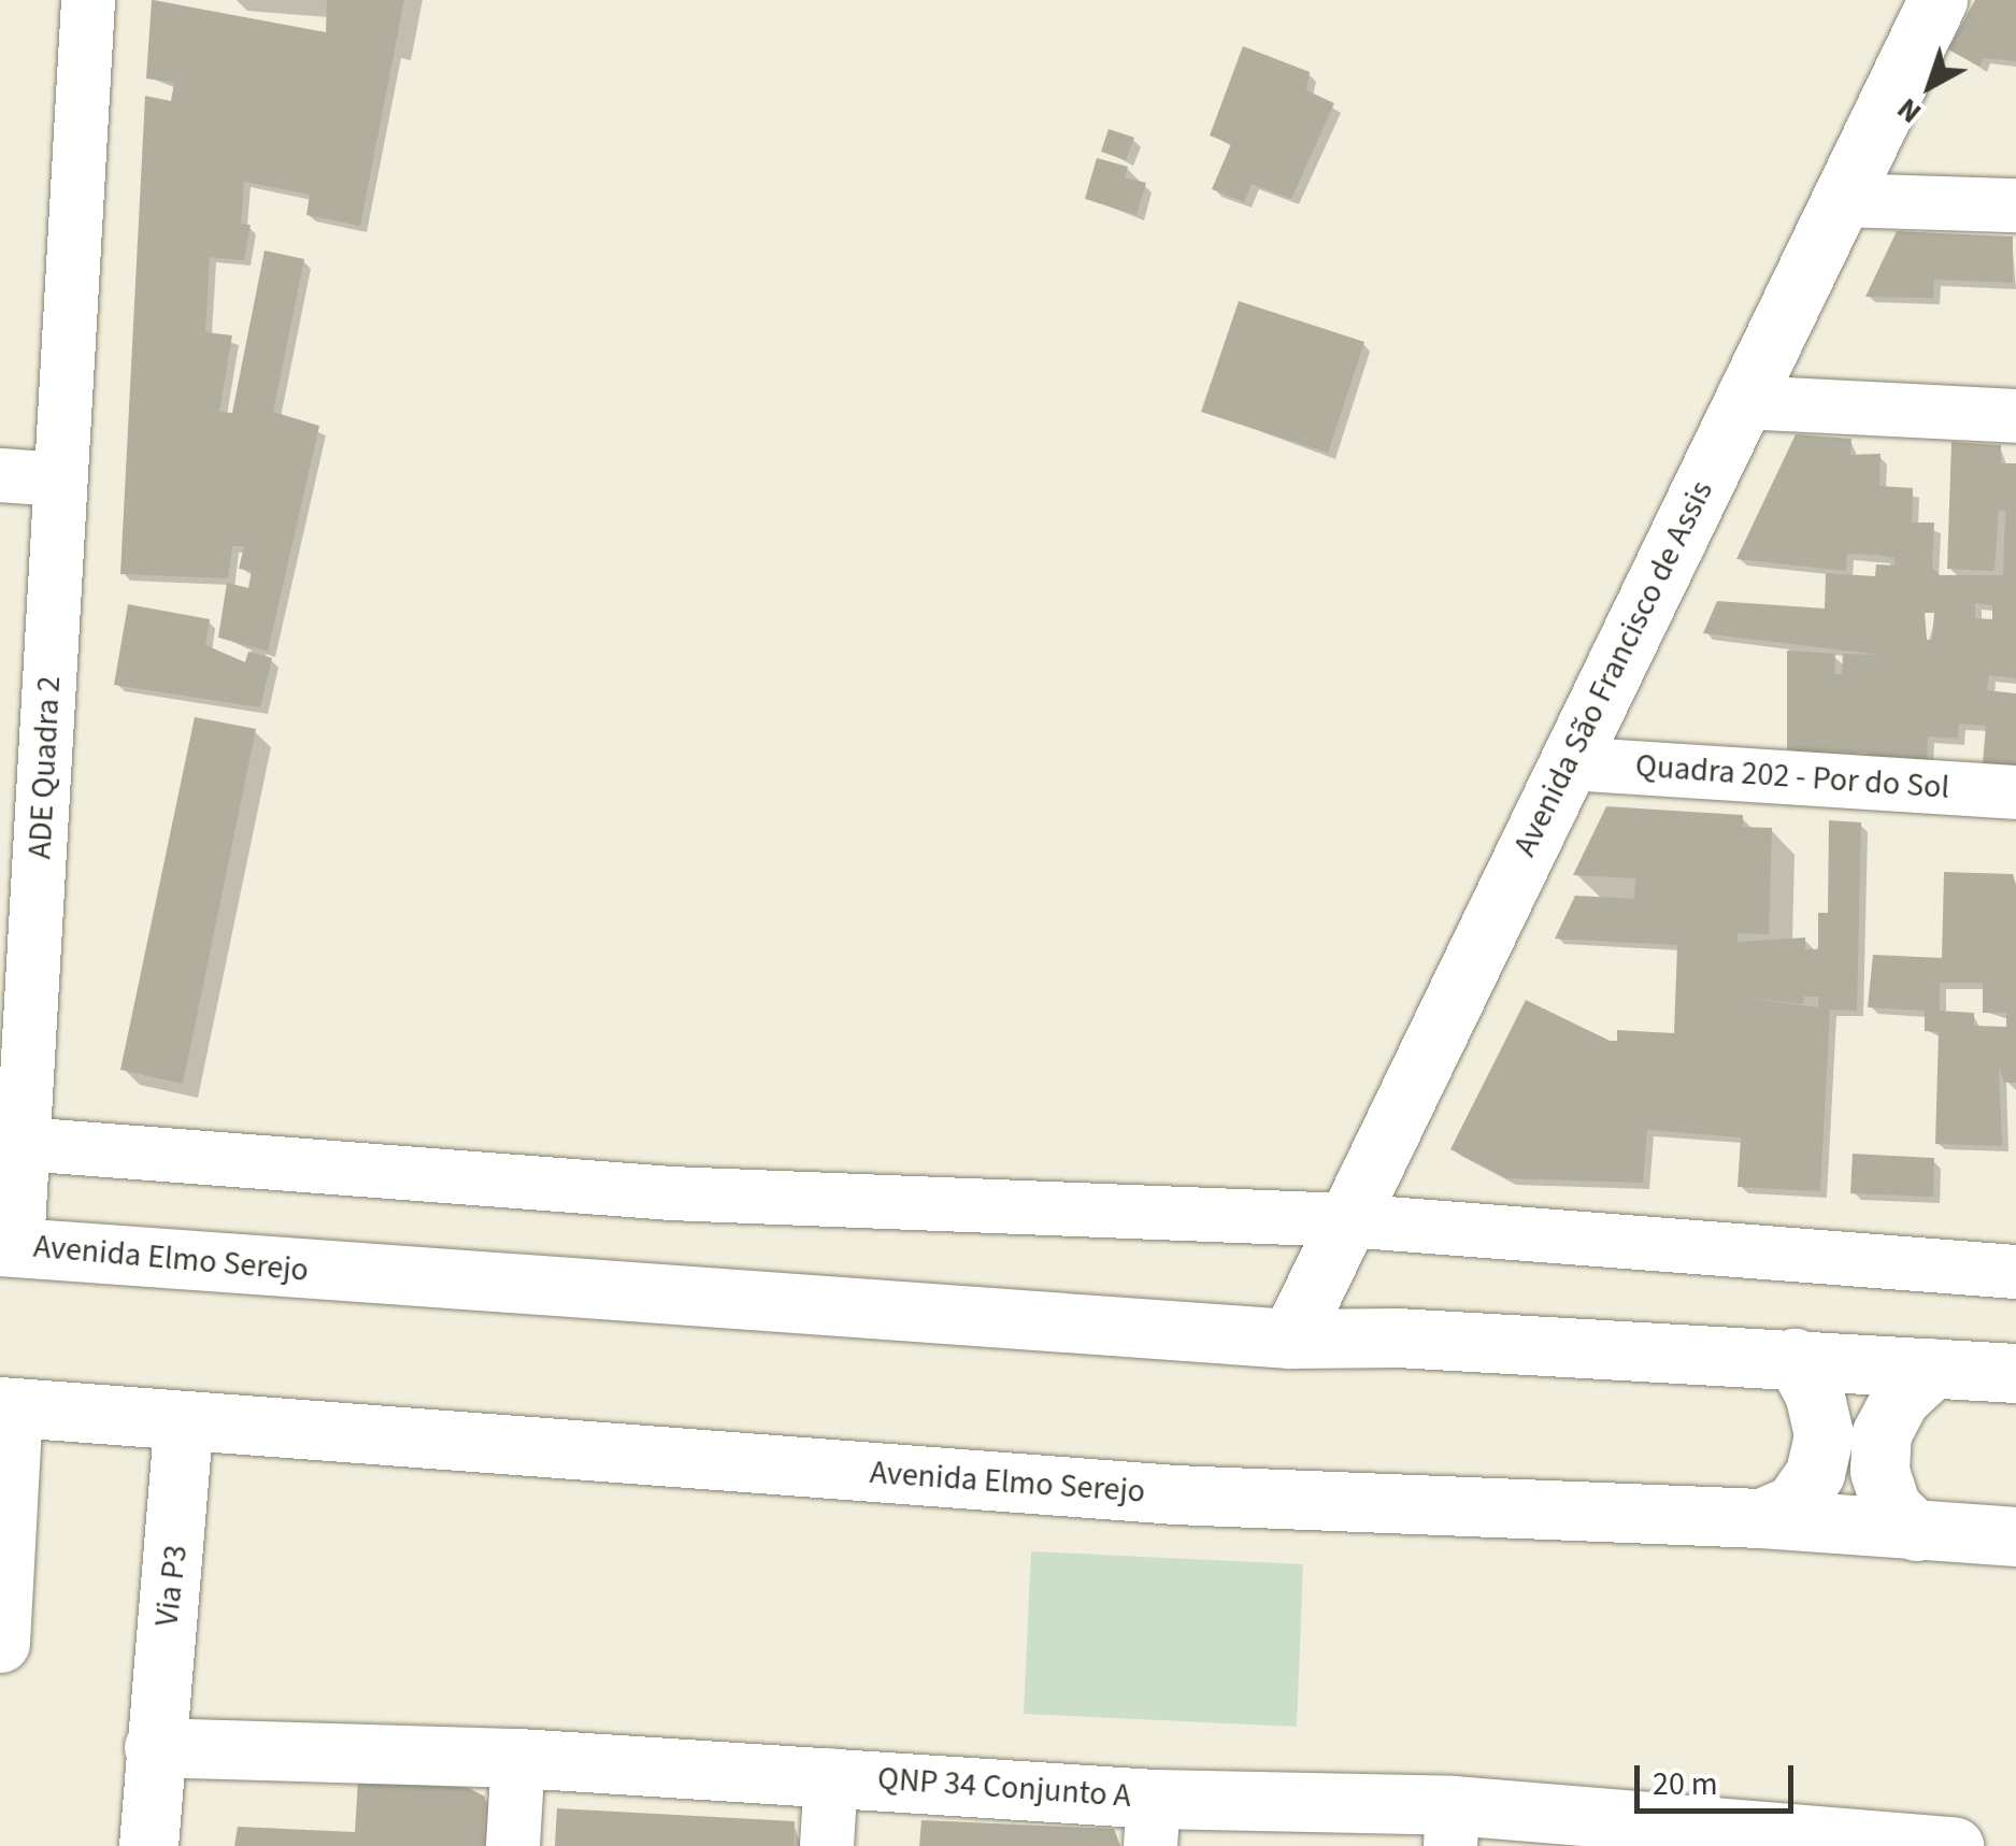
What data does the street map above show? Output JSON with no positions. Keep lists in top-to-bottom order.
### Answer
{
  "streets": {
    "main road": [
      "Avenida São Francisco de Assis",
      "Avenida Elmo Serejo",
      "Via P3",
      "QNP 34 Conjunto A"
    ],
    "street": ["ADE Quadra 2", "Quadra 202 - Por do Sol"]
  },
  "crossings": [
    ["Avenida São Francisco de Assis", "Quadra 202 - Por do Sol"],
    ["Avenida São Francisco de Assis", "Avenida Elmo Serejo"],
    ["ADE Quadra 2", "Avenida Elmo Serejo"],
    ["Avenida Elmo Serejo", "Via P3"],
    ["Via P3", "QNP 34 Conjunto A"]
  ],
  "scale_bar": "20 m",
  "north": "bottom left"
}
